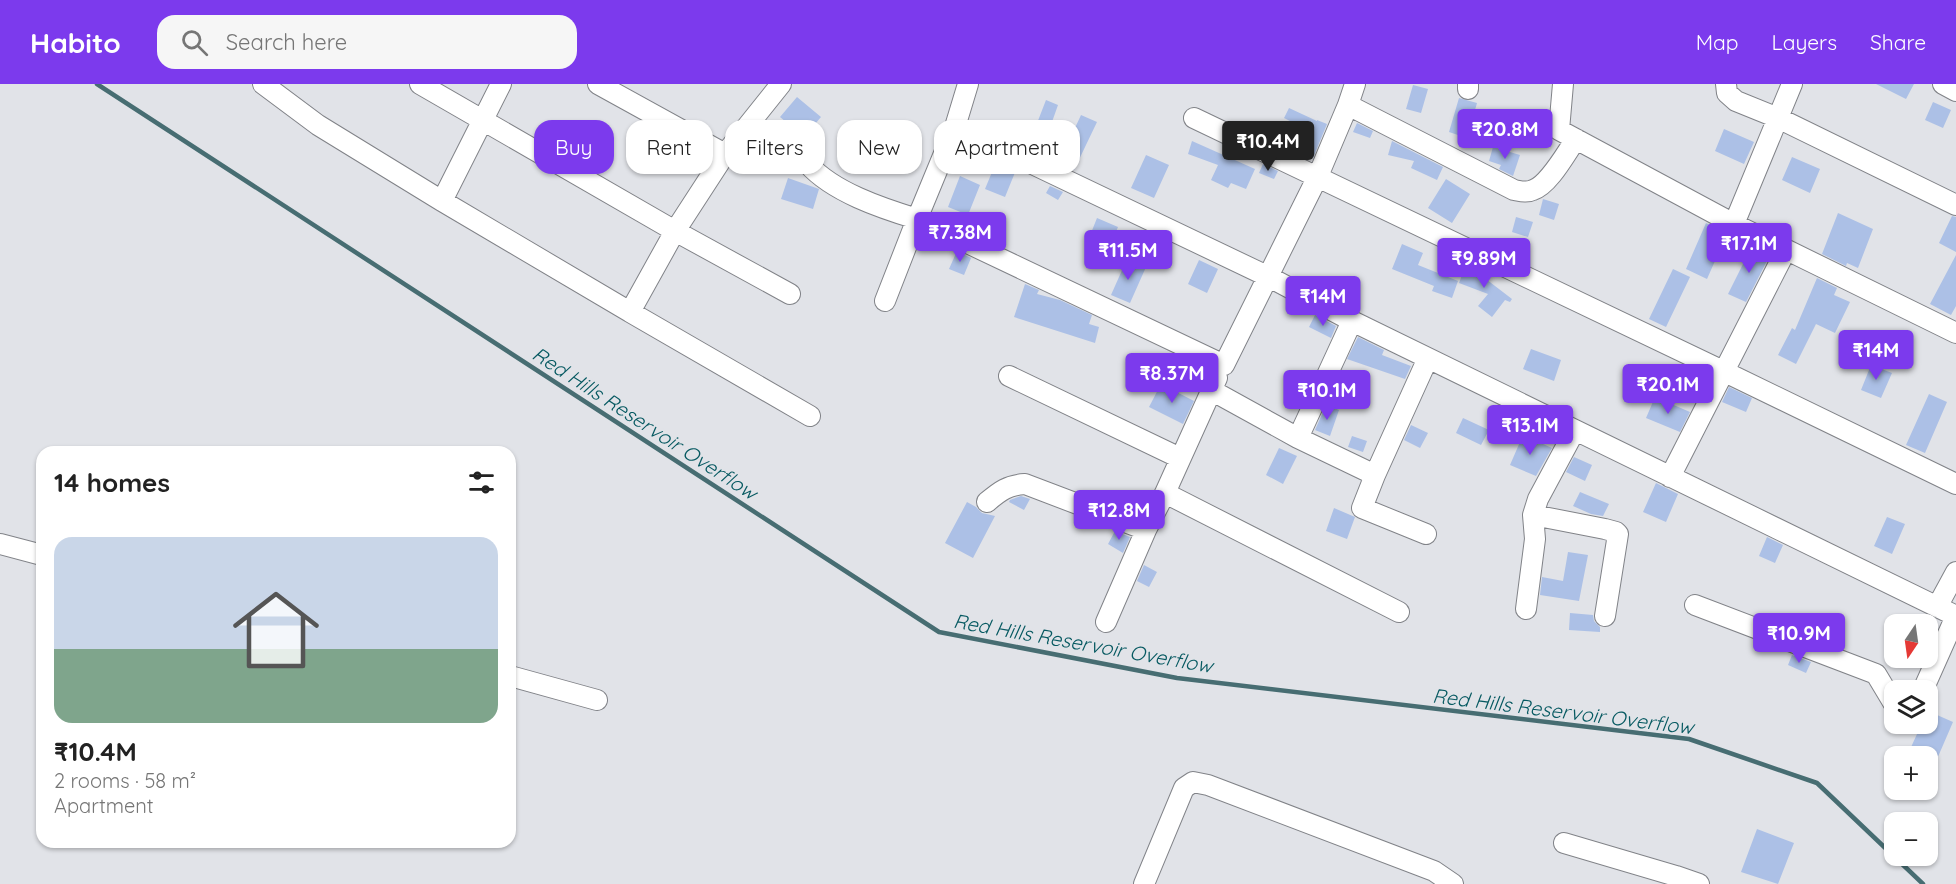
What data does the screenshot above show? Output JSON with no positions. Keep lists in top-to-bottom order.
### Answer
{
  "water": ["Red Hills Reservoir Overflow"],
  "north": "bottom",
  "page": {
    "header": "Habito",
    "search": "Search here",
    "nav": ["Map", "Layers", "Share"],
    "price": [
      "₹20.8M",
      "₹10.4M",
      "₹7.38M",
      "₹17.1M",
      "₹11.5M",
      "₹9.89M",
      "₹14M",
      "₹14M",
      "₹8.37M",
      "₹20.1M",
      "₹10.1M",
      "₹13.1M",
      "₹12.8M",
      "₹10.9M"
    ],
    "chip": [
      "Buy",
      "Rent",
      "Filters",
      "New",
      "Apartment"
    ],
    "heading": "14 homes",
    "list": [
      {
        "name": "₹10.4M",
        "note": "2 rooms · 58 m² · Apartment"
      }
    ],
    "map_buttons": ["+", "−"]
  }
}
